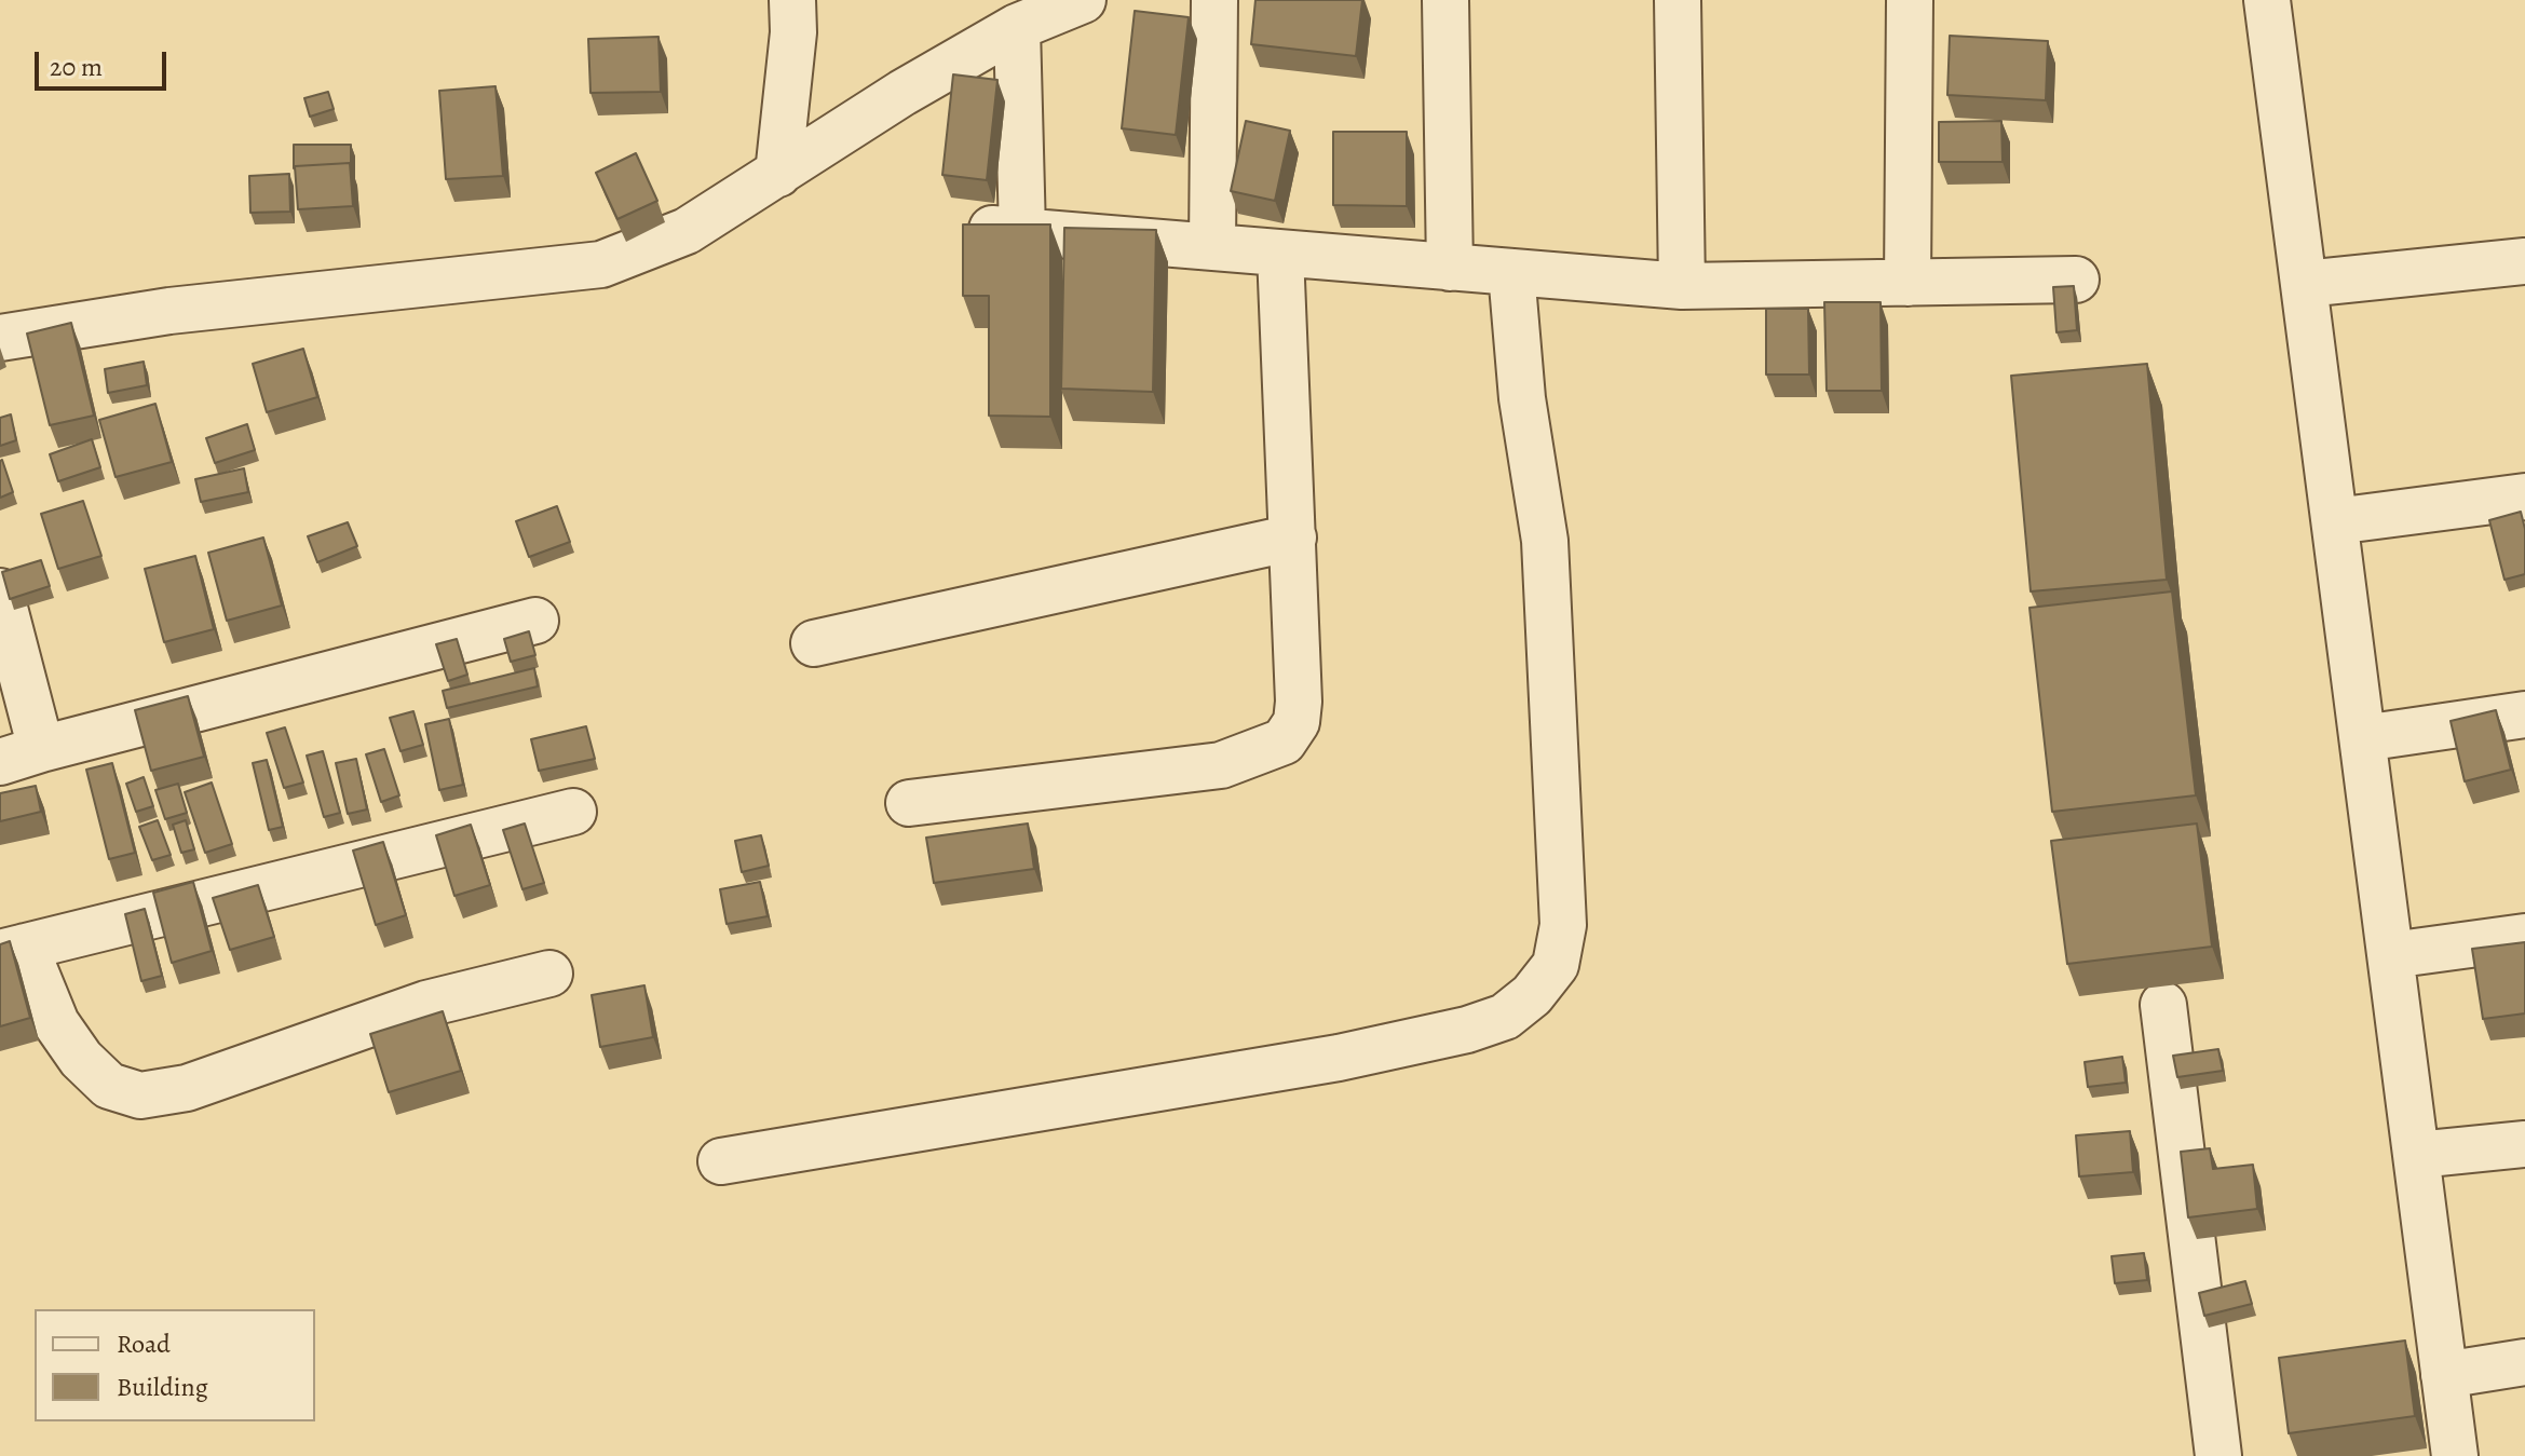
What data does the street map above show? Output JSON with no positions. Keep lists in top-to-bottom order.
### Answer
{
  "legend": ["Road", "Building"],
  "scale_bar": "20 m"
}
